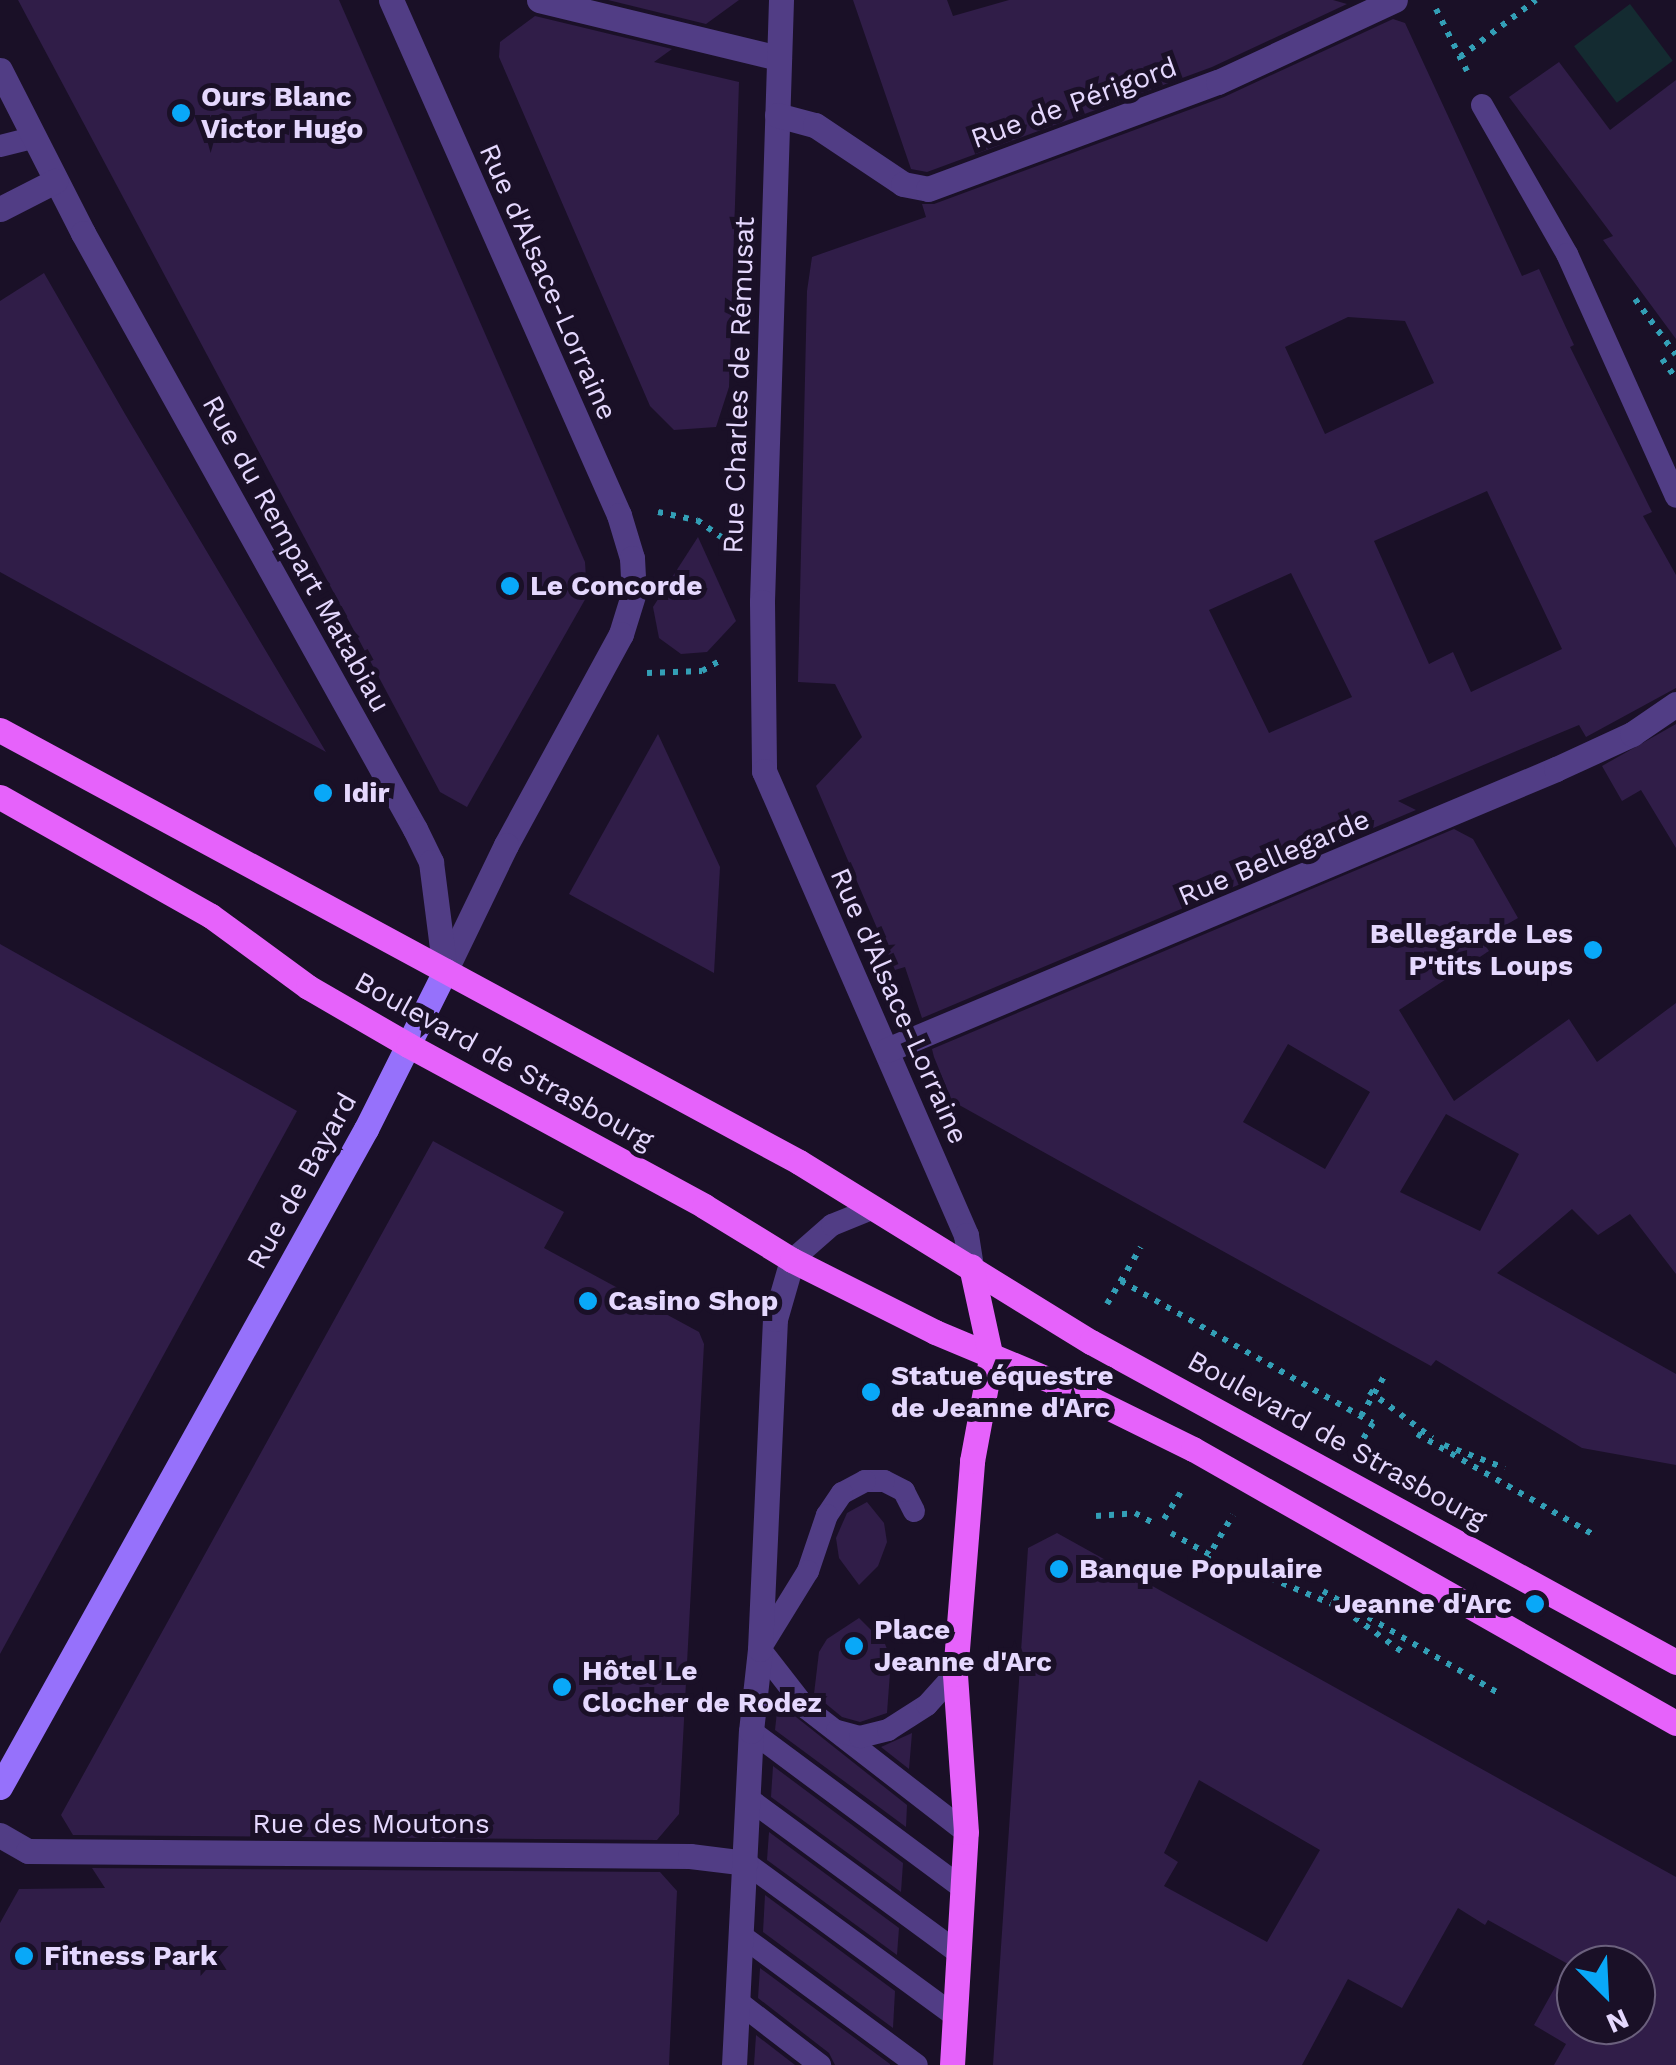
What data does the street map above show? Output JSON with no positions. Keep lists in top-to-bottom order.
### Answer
{
  "streets": {
    "main road": ["Boulevard de Strasbourg"],
    "street": [
      "Rue de Périgord",
      "Rue d'Alsace-Lorraine",
      "Rue Charles de Rémusat",
      "Rue du Rempart Matabiau",
      "Rue Bellegarde",
      "Rue de Bayard",
      "Rue des Moutons"
    ]
  },
  "crossings": [
    ["Rue de Périgord", "Rue Charles de Rémusat"],
    ["Rue d'Alsace-Lorraine", "Rue Charles de Rémusat"],
    ["Rue d'Alsace-Lorraine", "Rue Bellegarde"],
    ["Rue d'Alsace-Lorraine", "Boulevard de Strasbourg"],
    ["Rue d'Alsace-Lorraine", "Rue de Bayard"],
    ["Rue du Rempart Matabiau", "Boulevard de Strasbourg"],
    ["Rue du Rempart Matabiau", "Rue de Bayard"],
    ["Boulevard de Strasbourg", "Rue de Bayard"]
  ],
  "places": [
    "Ours Blanc Victor Hugo",
    "Le Concorde",
    "Idir",
    "Bellegarde Les P'tits Loups",
    "Casino Shop",
    "Statue équestre de Jeanne d'Arc",
    "Banque Populaire",
    "Jeanne d'Arc",
    "Place Jeanne d'Arc",
    "Hôtel Le Clocher de Rodez",
    "Fitness Park"
  ],
  "north": "bottom right"
}
